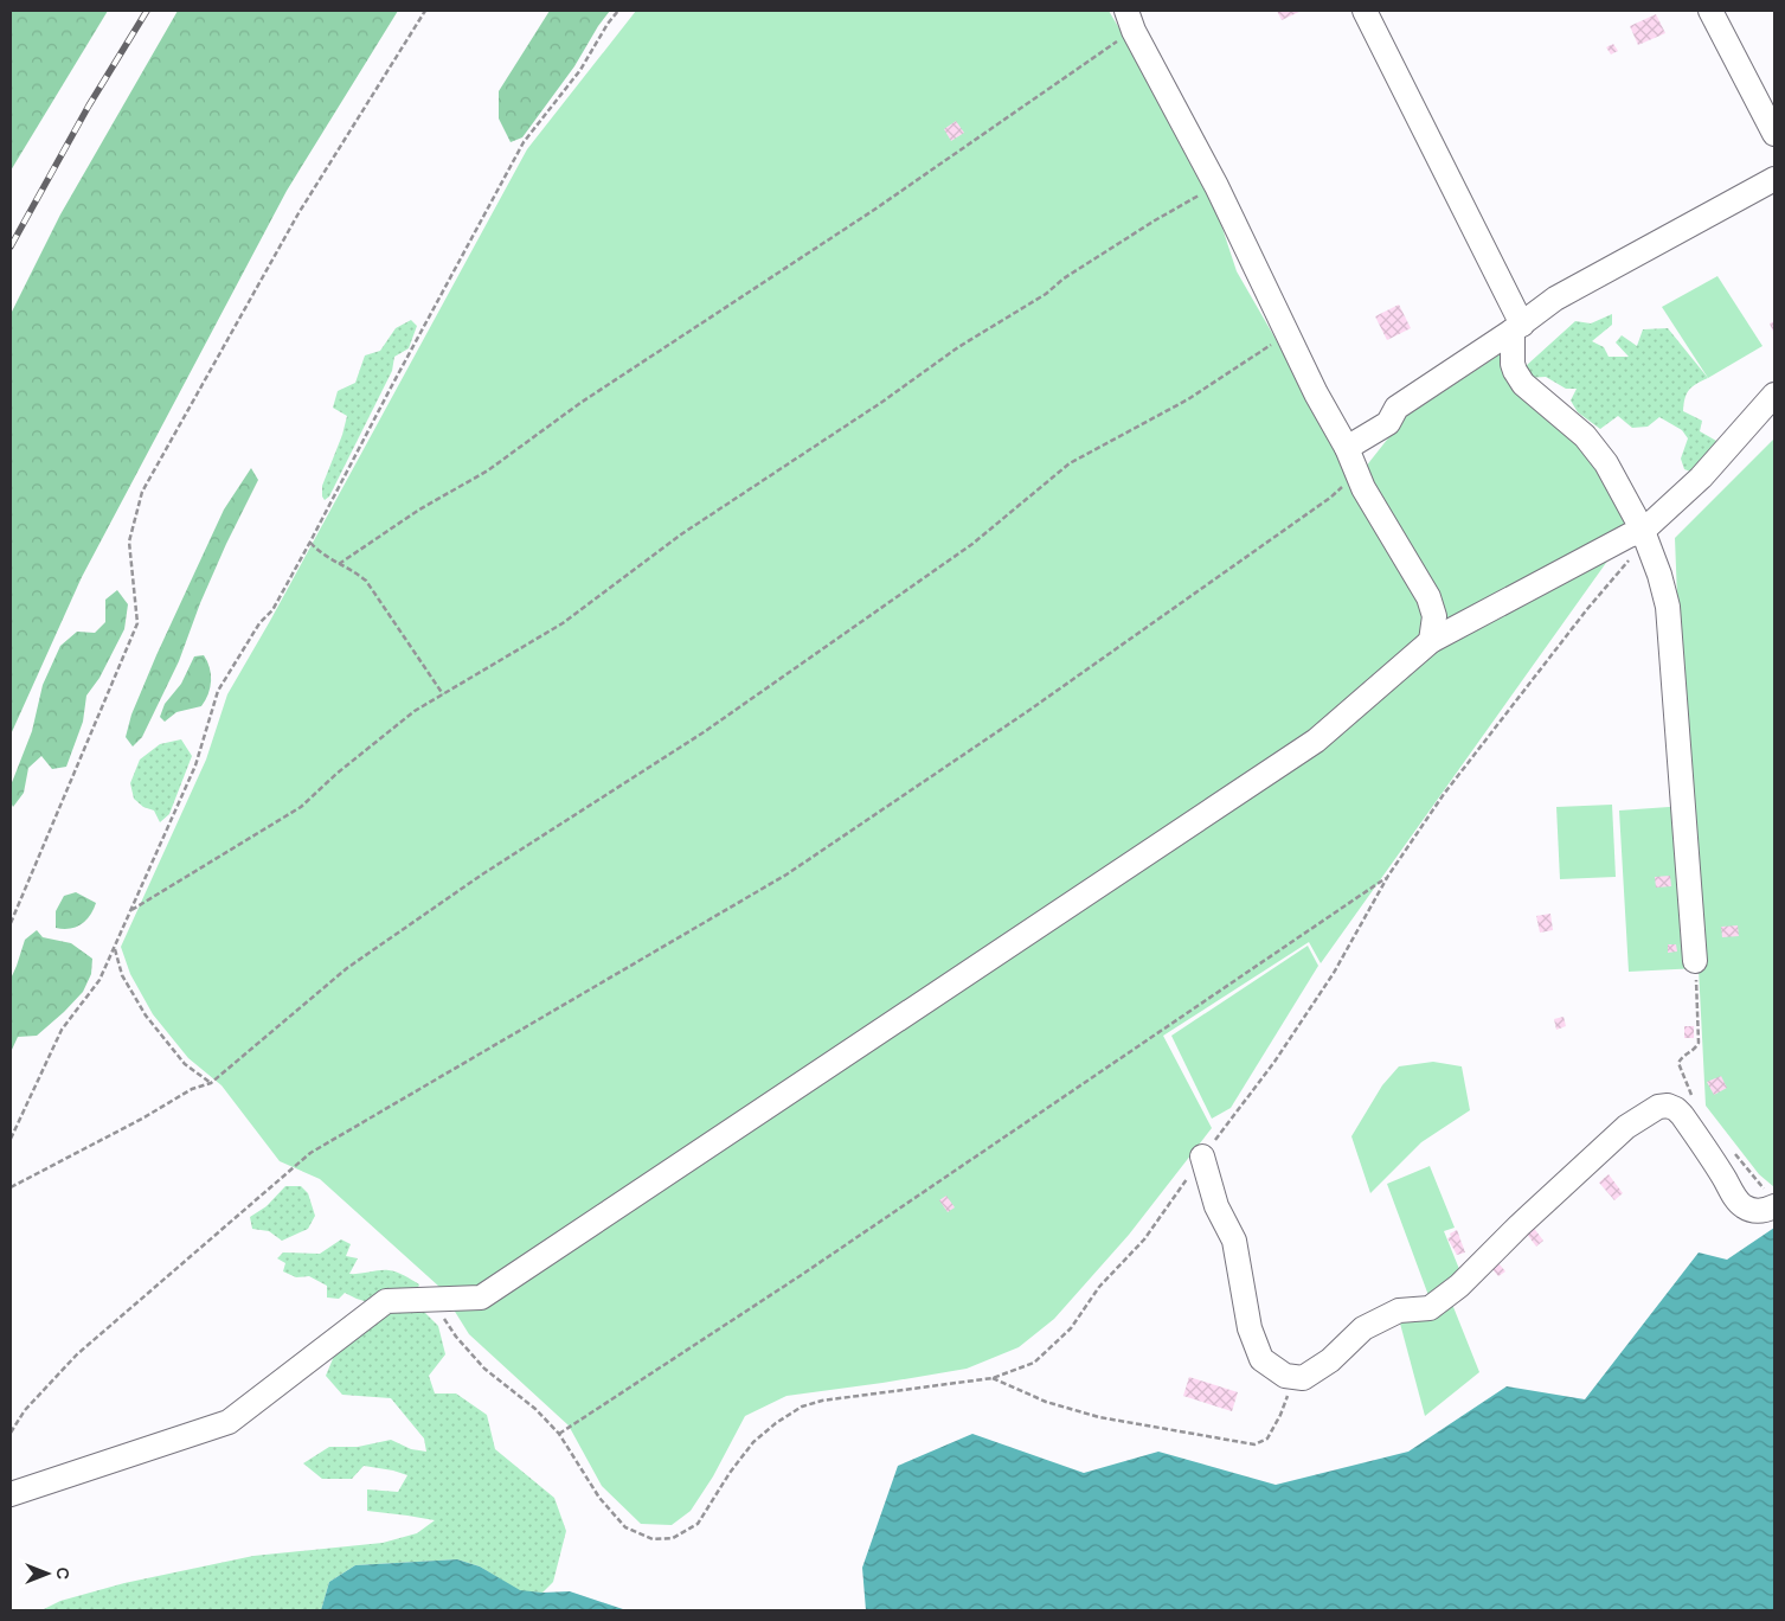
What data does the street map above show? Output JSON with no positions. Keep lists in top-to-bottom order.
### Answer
{
  "north": "right"
}
